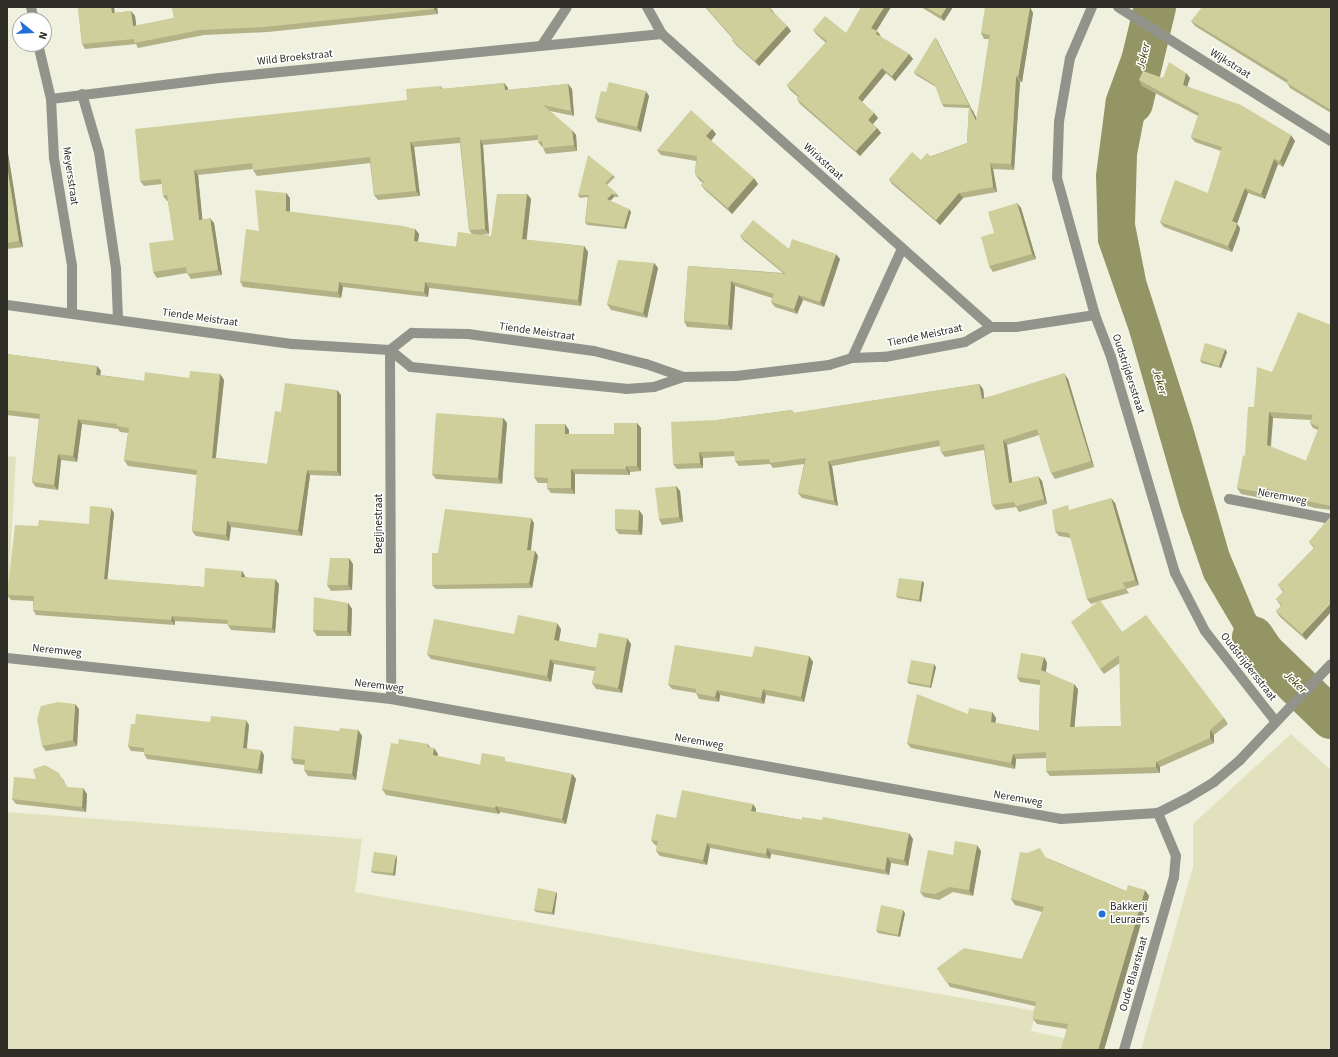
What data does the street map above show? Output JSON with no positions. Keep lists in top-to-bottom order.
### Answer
{
  "streets": {
    "street": [
      "Wild Broekstraat",
      "Wijkstraat",
      "Wirixstraat",
      "Meyersstraat",
      "Tiende Meistraat",
      "Oudstrijdersstraat",
      "Neremweg",
      "Begijnestraat",
      "Oude Blaarstraat"
    ]
  },
  "crossings": [
    ["Wild Broekstraat", "Wirixstraat"],
    ["Wild Broekstraat", "Meyersstraat"],
    ["Wirixstraat", "Tiende Meistraat"],
    ["Meyersstraat", "Tiende Meistraat"],
    ["Tiende Meistraat", "Oudstrijdersstraat"],
    ["Tiende Meistraat", "Begijnestraat"],
    ["Oudstrijdersstraat", "Neremweg"],
    ["Neremweg", "Begijnestraat"],
    ["Neremweg", "Oude Blaarstraat"]
  ],
  "water": ["Jeker"],
  "places": ["Bakkerij Leuraers"],
  "north": "right"
}
